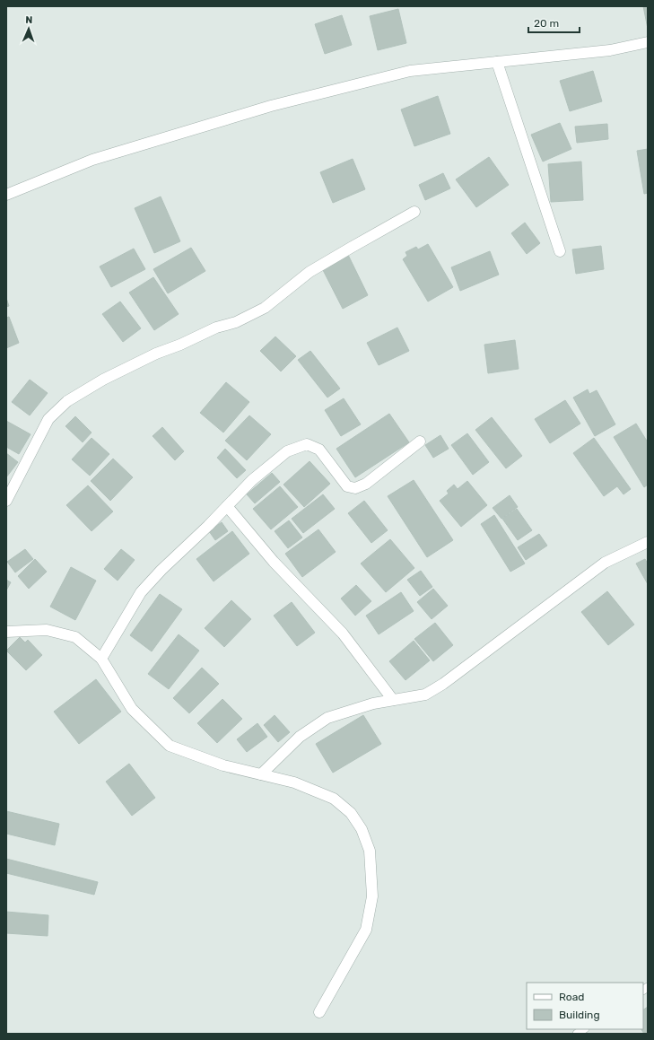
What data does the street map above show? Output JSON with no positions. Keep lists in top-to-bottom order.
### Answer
{
  "legend": ["Road", "Building"],
  "scale_bar": "20 m",
  "north": "top"
}
